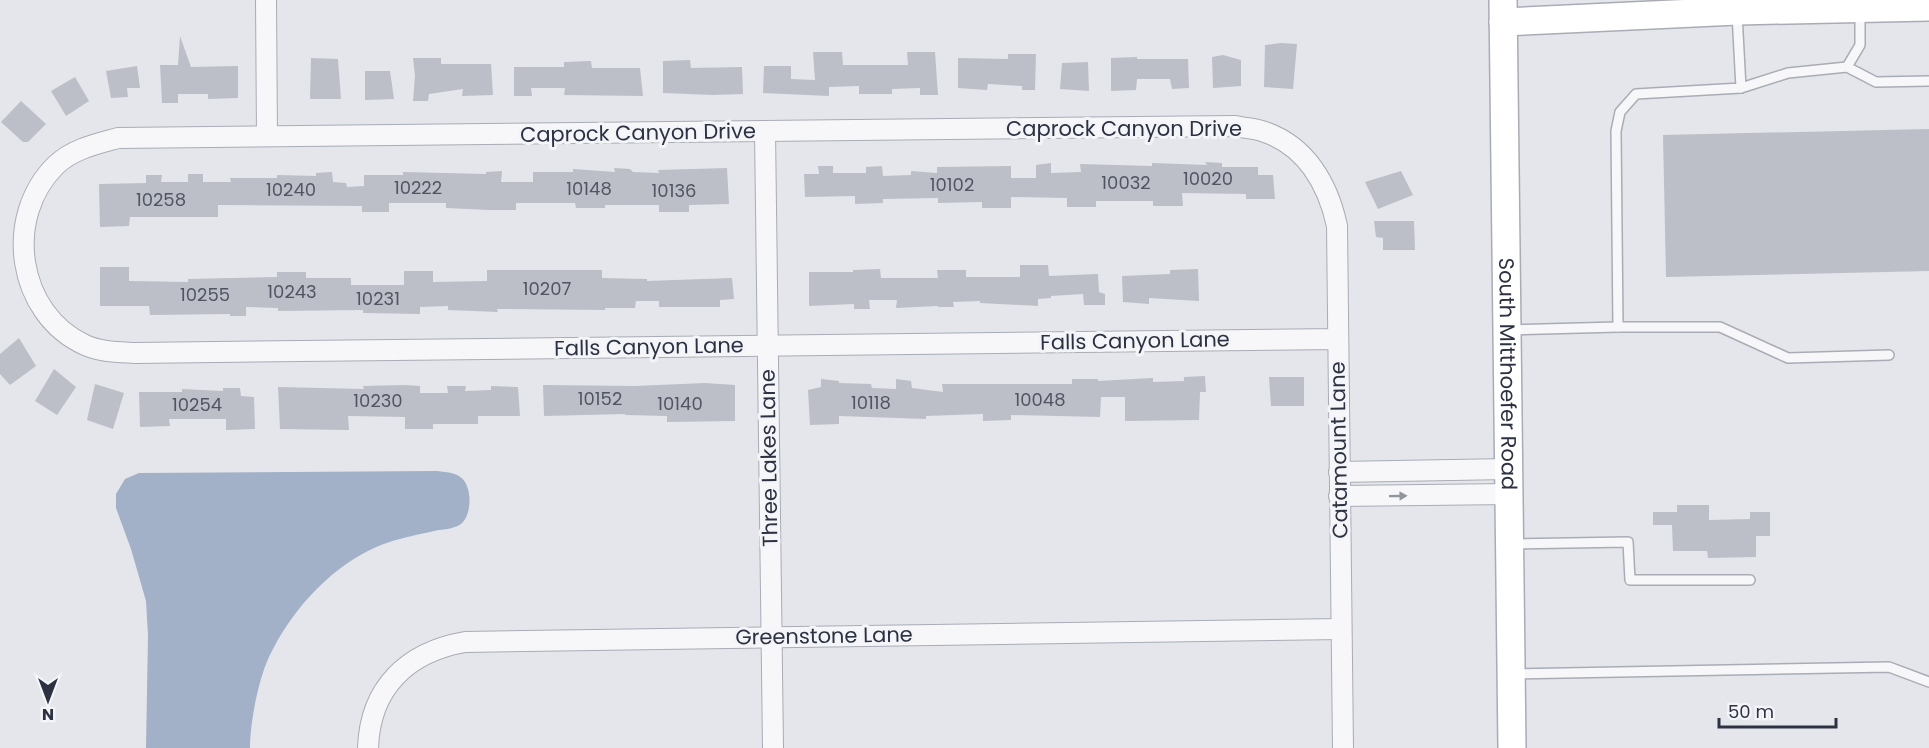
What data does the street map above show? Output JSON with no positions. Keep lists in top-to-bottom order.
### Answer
{
  "streets": {
    "main road": ["South Mitthoefer Road"],
    "street": [
      "Caprock Canyon Drive",
      "Falls Canyon Lane",
      "Catamount Lane",
      "Three Lakes Lane",
      "Greenstone Lane"
    ]
  },
  "crossings": [
    ["Caprock Canyon Drive", "Falls Canyon Lane"],
    ["Caprock Canyon Drive", "Catamount Lane"],
    ["Caprock Canyon Drive", "Three Lakes Lane"],
    ["Falls Canyon Lane", "Catamount Lane"],
    ["Falls Canyon Lane", "Three Lakes Lane"],
    ["Catamount Lane", "Greenstone Lane"],
    ["Three Lakes Lane", "Greenstone Lane"]
  ],
  "house_numbers": [
    "10020",
    "10032",
    "10102",
    "10222",
    "10148",
    "10240",
    "10136",
    "10258",
    "10207",
    "10243",
    "10255",
    "10231",
    "10152",
    "10048",
    "10230",
    "10118",
    "10140",
    "10254"
  ],
  "scale_bar": "50 m",
  "north": "bottom"
}
